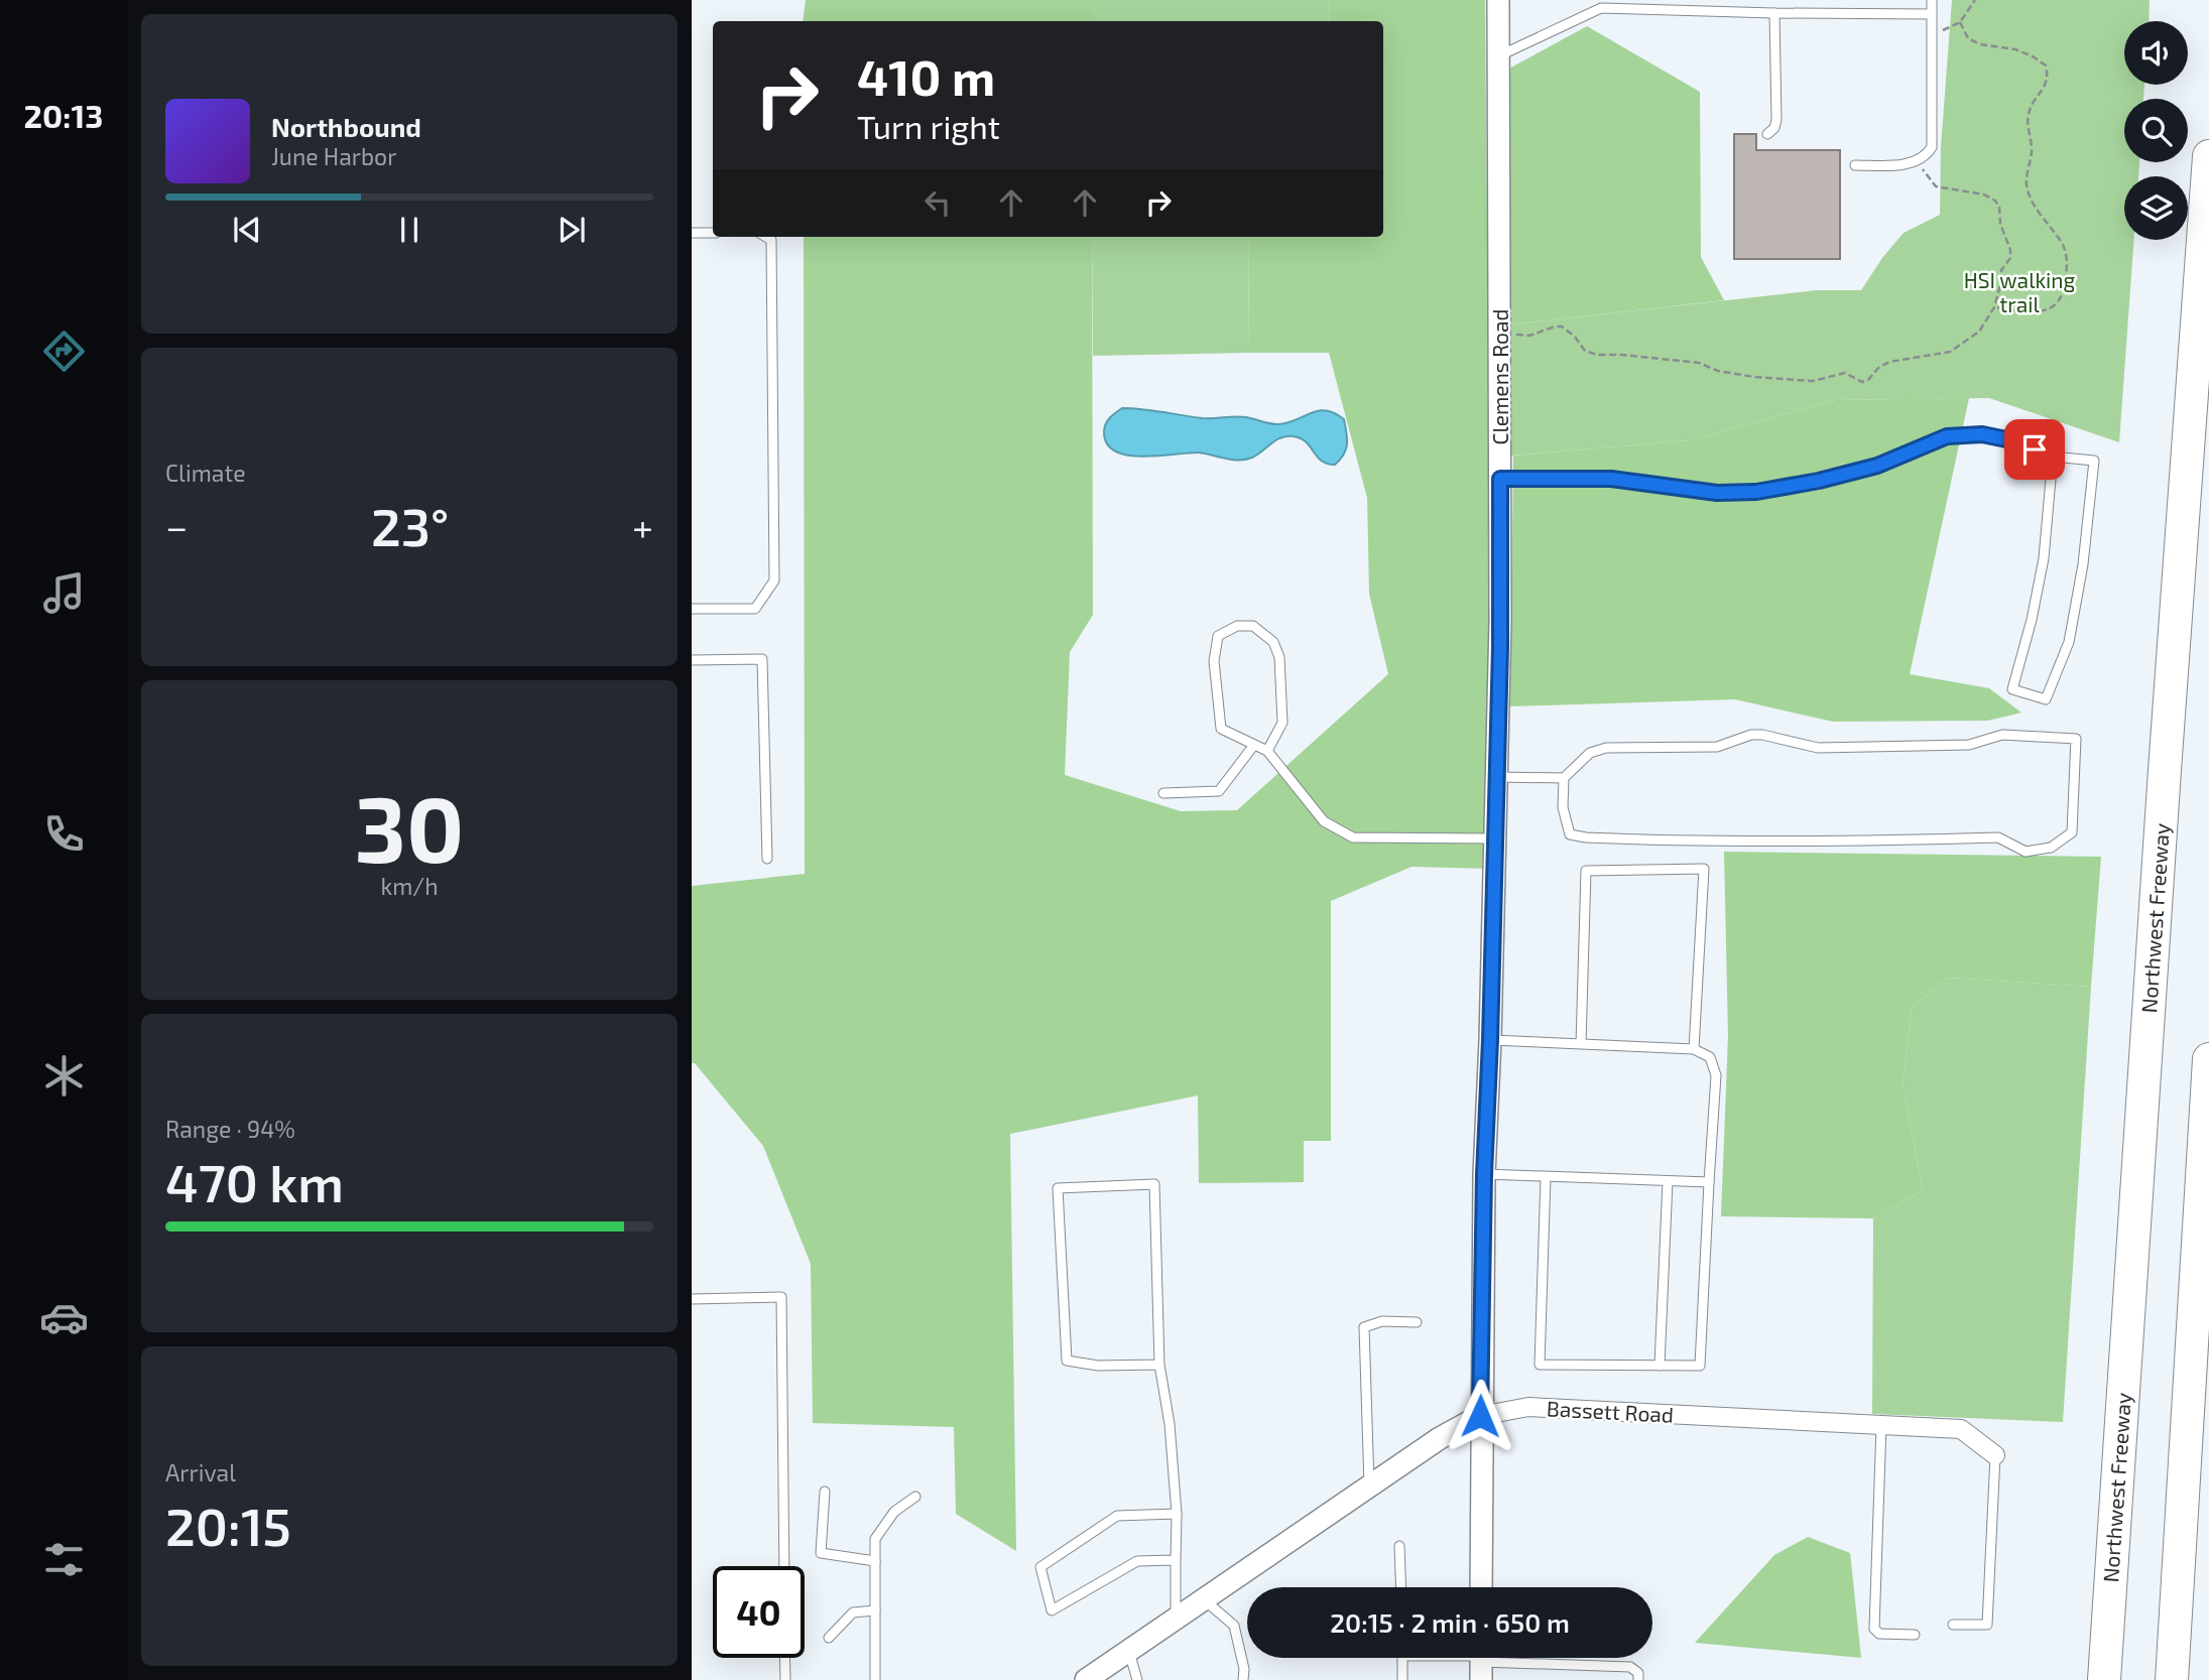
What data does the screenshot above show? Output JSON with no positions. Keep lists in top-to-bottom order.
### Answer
{
  "streets": {
    "highway": ["Northwest Freeway"],
    "street": ["Clemens Road", "Bassett Road"]
  },
  "crossings": [
    ["Clemens Road", "Bassett Road"]
  ],
  "parks": ["HSI walking trail"],
  "page": {
    "tabs": "20:13",
    "turn": ["410 m", "Turn right"],
    "song": ["Northbound", "June Harbor"],
    "tile": [
      "Climate",
      ["30", "km/h"],
      ["Range · 94%", "470 km"],
      ["Arrival", "20:15"]
    ],
    "heat": ["−", "23°", "+"],
    "limit": "40",
    "trip": "20:15 · 2 min · 650 m"
  }
}
